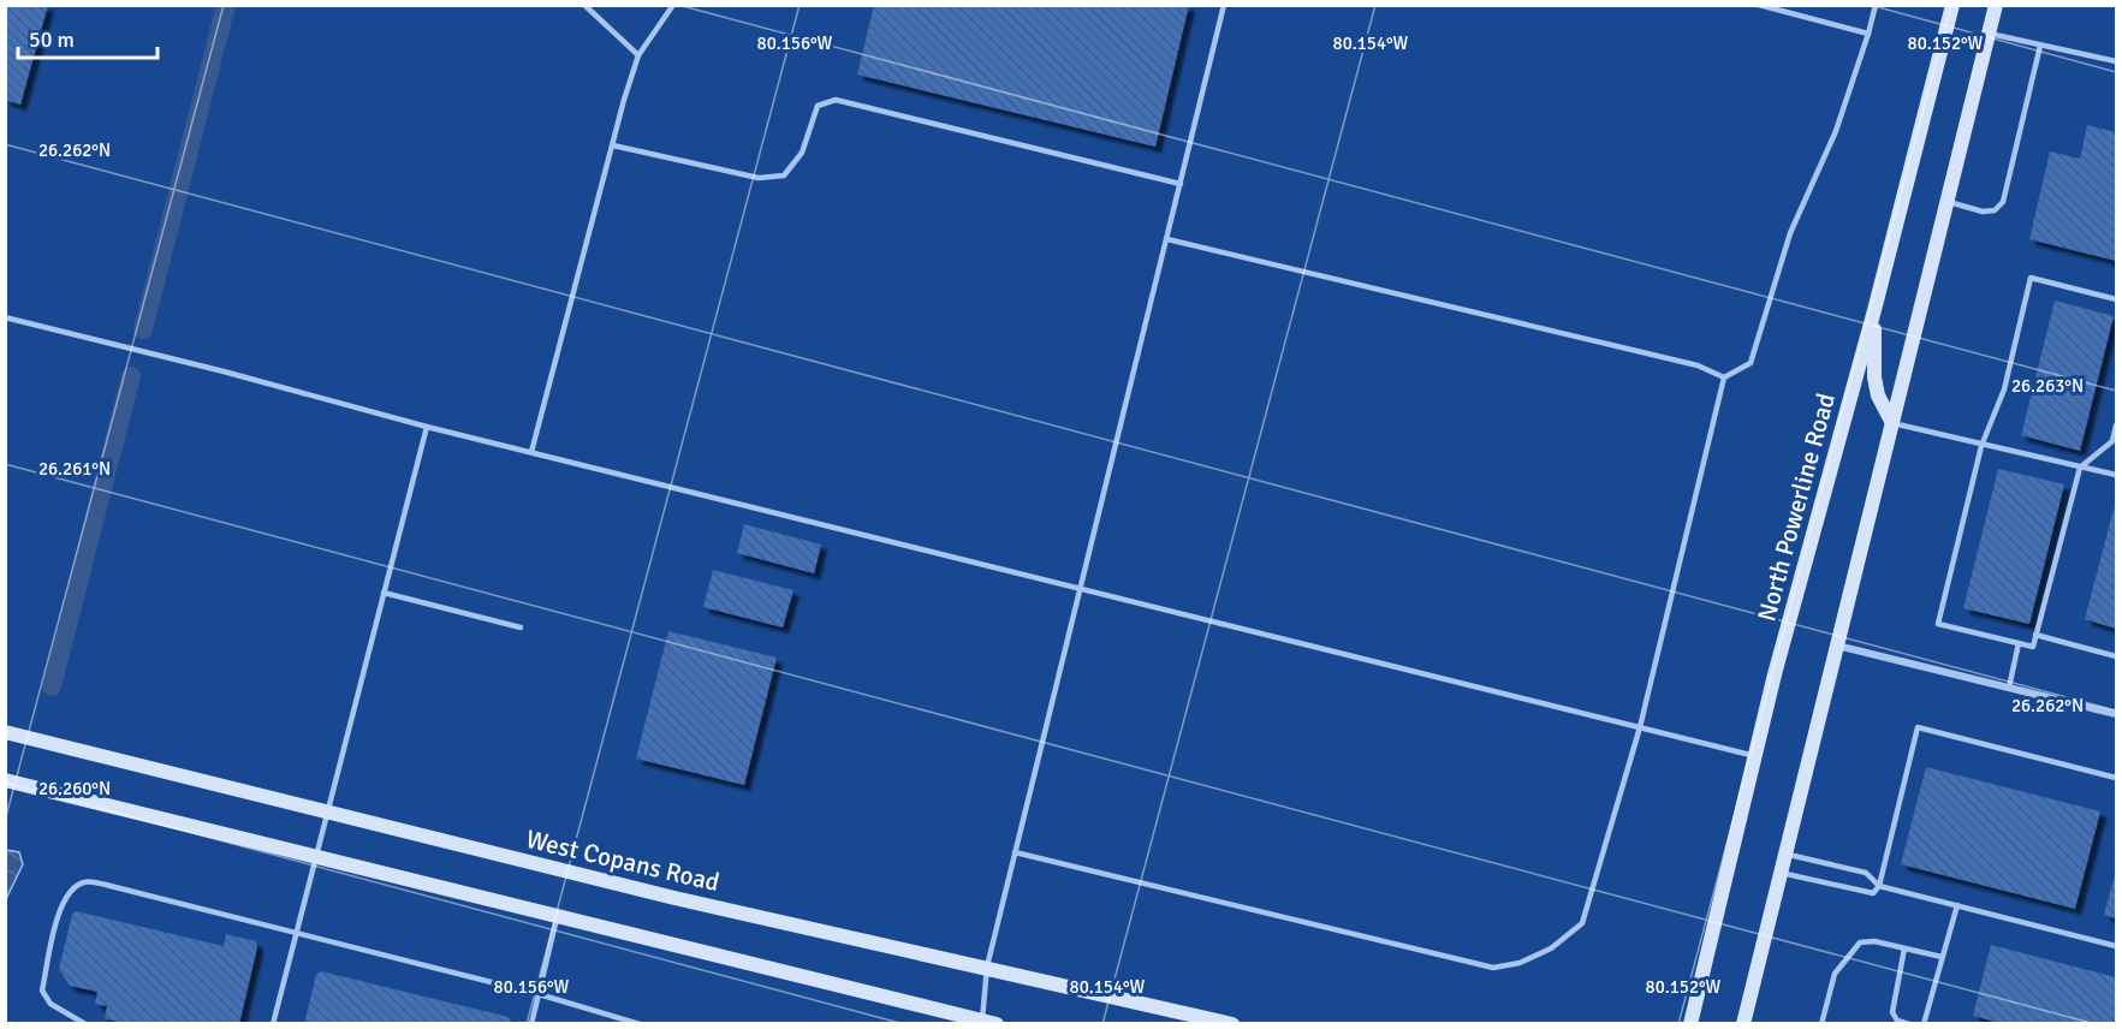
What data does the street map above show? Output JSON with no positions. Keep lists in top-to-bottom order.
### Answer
{
  "streets": {
    "main road": ["North Powerline Road", "West Copans Road"]
  },
  "scale_bar": "50 m",
  "coordinates": [
    "80.156°W",
    "80.154°W",
    "80.152°W",
    "26.262°N",
    "26.263°N",
    "26.261°N",
    "26.260°N"
  ]
}
